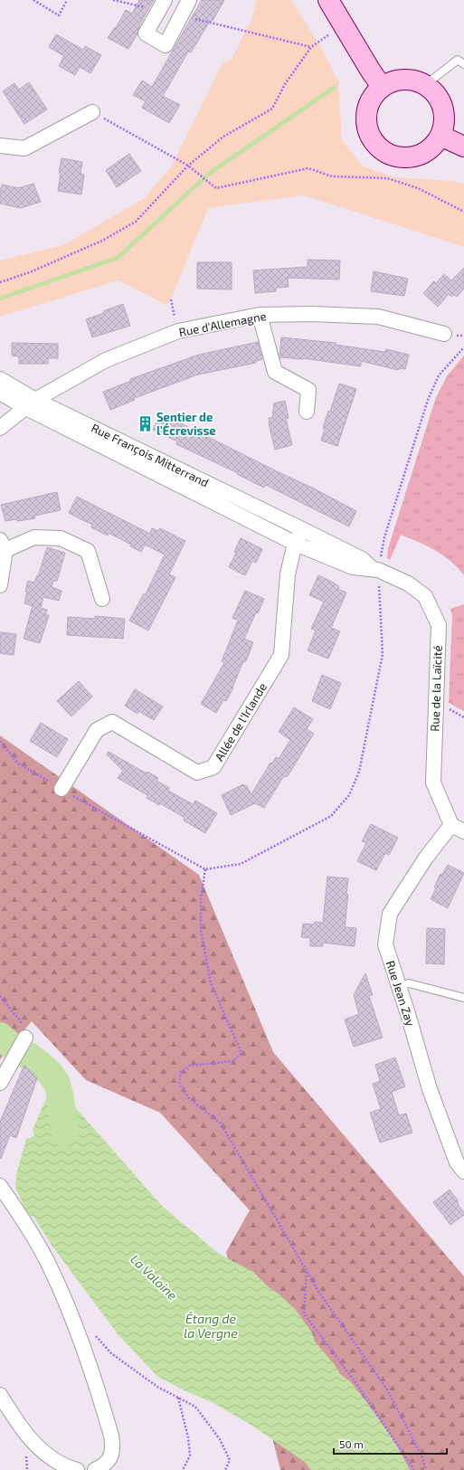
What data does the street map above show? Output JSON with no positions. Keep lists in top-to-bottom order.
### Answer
{
  "streets": {
    "street": [
      "Rue d'Allemagne",
      "Rue François Mitterrand",
      "Rue de la Laïcité",
      "Allée de l'Irlande",
      "Rue Jean Zay"
    ]
  },
  "crossings": [
    ["Rue d'Allemagne", "Rue François Mitterrand"],
    ["Rue François Mitterrand", "Rue de la Laïcité"],
    ["Rue François Mitterrand", "Allée de l'Irlande"],
    ["Rue de la Laïcité", "Rue Jean Zay"]
  ],
  "water": ["La Valoine", "Étang de la Vergne"],
  "places": {
    "building": ["Sentier de l'Écrevisse"]
  },
  "scale_bar": "50 m"
}
